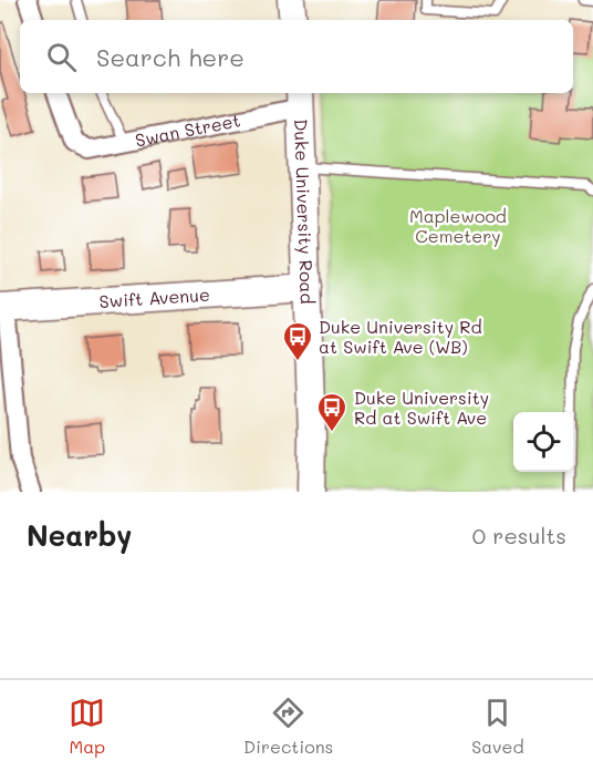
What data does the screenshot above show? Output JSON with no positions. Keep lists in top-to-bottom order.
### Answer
{
  "streets": {
    "main road": ["Duke University Road", "Swift Avenue"],
    "street": ["Swan Street"]
  },
  "crossings": [
    ["Swan Street", "Duke University Road"],
    ["Duke University Road", "Swift Avenue"]
  ],
  "parks": ["Maplewood Cemetery"],
  "places": {
    "bus stop": ["Duke University Rd at Swift Ave (WB)", "Duke University Rd at Swift Ave"]
  },
  "page": {
    "search": "Search here",
    "heading": ["Nearby", "0 results"],
    "nav": ["Map", "Directions", "Saved"]
  }
}
